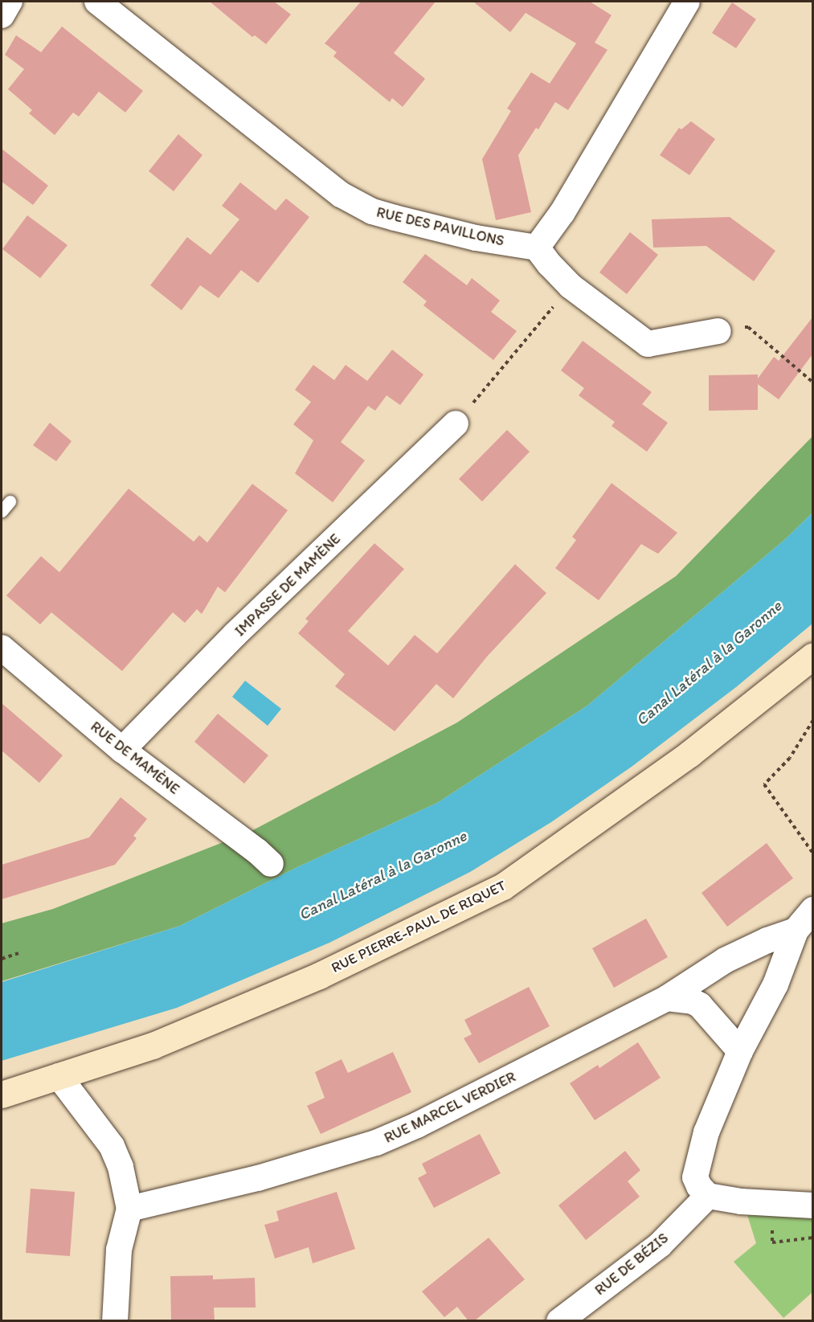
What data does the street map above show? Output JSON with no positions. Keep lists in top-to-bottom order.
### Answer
{
  "streets": {
    "street": [
      "RUE DES PAVILLONS",
      "IMPASSE DE MAMÈNE",
      "RUE DE MAMÈNE",
      "RUE PIERRE-PAUL DE RIQUET",
      "RUE MARCEL VERDIER",
      "RUE DE BÉZIS"
    ]
  },
  "crossings": [
    ["IMPASSE DE MAMÈNE", "RUE DE MAMÈNE"]
  ],
  "water": ["Canal Latéral à la Garonne"]
}
